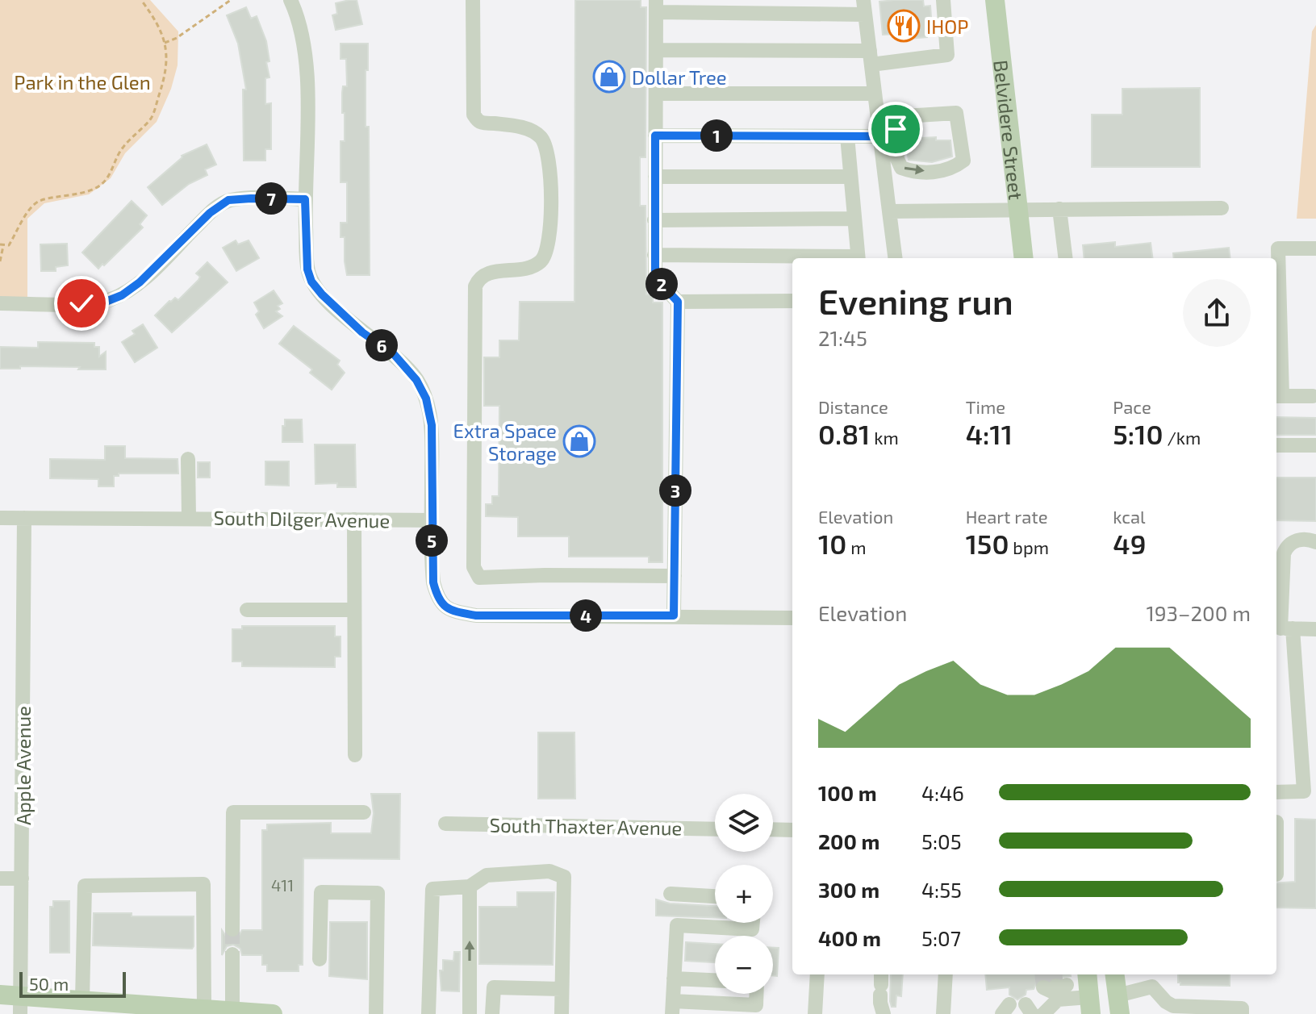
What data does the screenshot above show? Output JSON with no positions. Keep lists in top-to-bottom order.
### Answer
{
  "streets": {
    "main road": ["Belvidere Street"],
    "street": ["South Dilger Avenue", "Apple Avenue", "South Thaxter Avenue"]
  },
  "crossings": [
    ["South Dilger Avenue", "Apple Avenue"]
  ],
  "parks": ["Park in the Glen"],
  "places": {
    "restaurant": ["IHOP"],
    "shop": ["Dollar Tree", "Extra Space Storage"]
  },
  "house_numbers": ["411"],
  "scale_bar": "50 m",
  "page": {
    "pins": [
      "1",
      "7",
      "2",
      "6",
      "3",
      "5",
      "4"
    ],
    "heading": ["Evening run", "21:45"],
    "stats": [
      ["Distance", "0.81 km"],
      ["Time", "4:11"],
      ["Pace", "5:10 /km"],
      ["Elevation", "10 m"],
      ["Heart rate", "150 bpm"],
      ["kcal", "49"]
    ],
    "chart": ["Elevation", "193–200 m"],
    "list": [
      {
        "name": "100 m",
        "note": "4:46"
      },
      {
        "name": "200 m",
        "note": "5:05"
      },
      {
        "name": "300 m",
        "note": "4:55"
      },
      {
        "name": "400 m",
        "note": "5:07"
      }
    ],
    "map_buttons": ["+", "−"],
    "scale": "50 m"
  }
}
